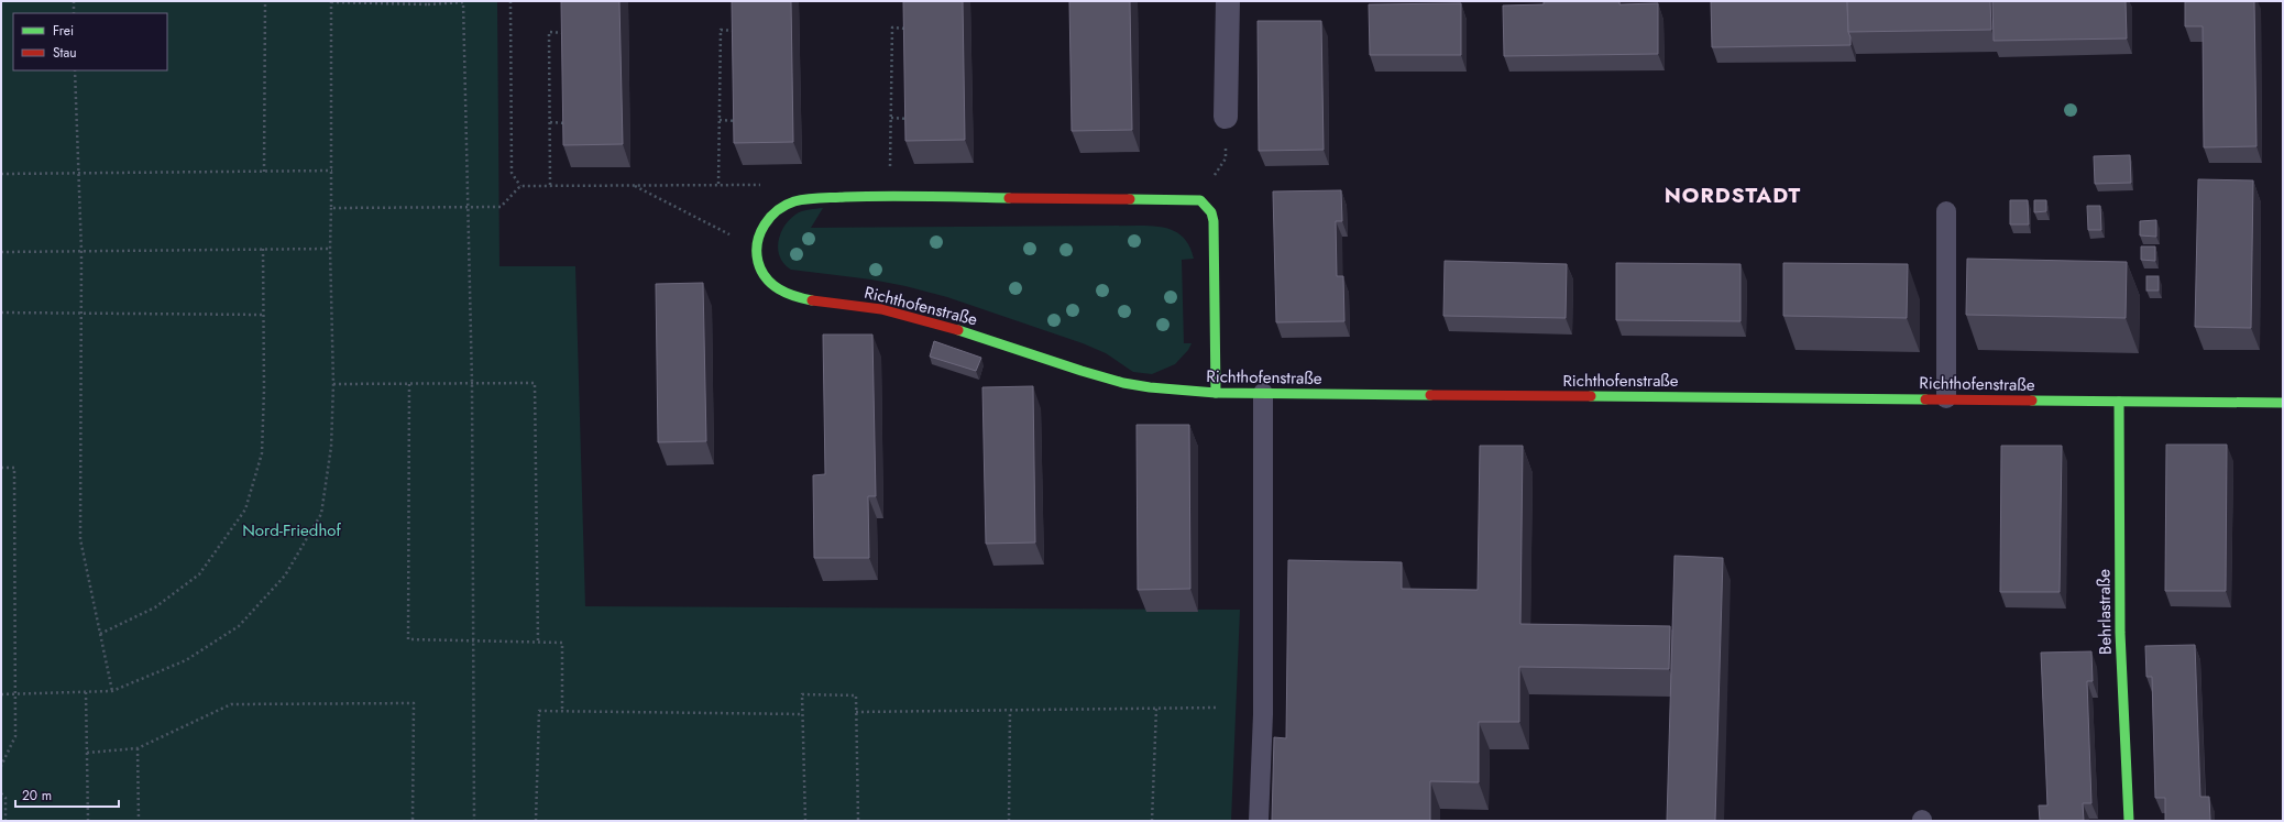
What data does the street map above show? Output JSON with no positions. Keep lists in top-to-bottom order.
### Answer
{
  "streets": {
    "street": ["Richthofenstraße", "Behrlastraße"]
  },
  "crossings": [
    ["Richthofenstraße", "Behrlastraße"]
  ],
  "districts": ["NORDSTADT"],
  "parks": ["Nord-Friedhof"],
  "legend": ["Frei", "Stau"],
  "scale_bar": "20 m"
}
